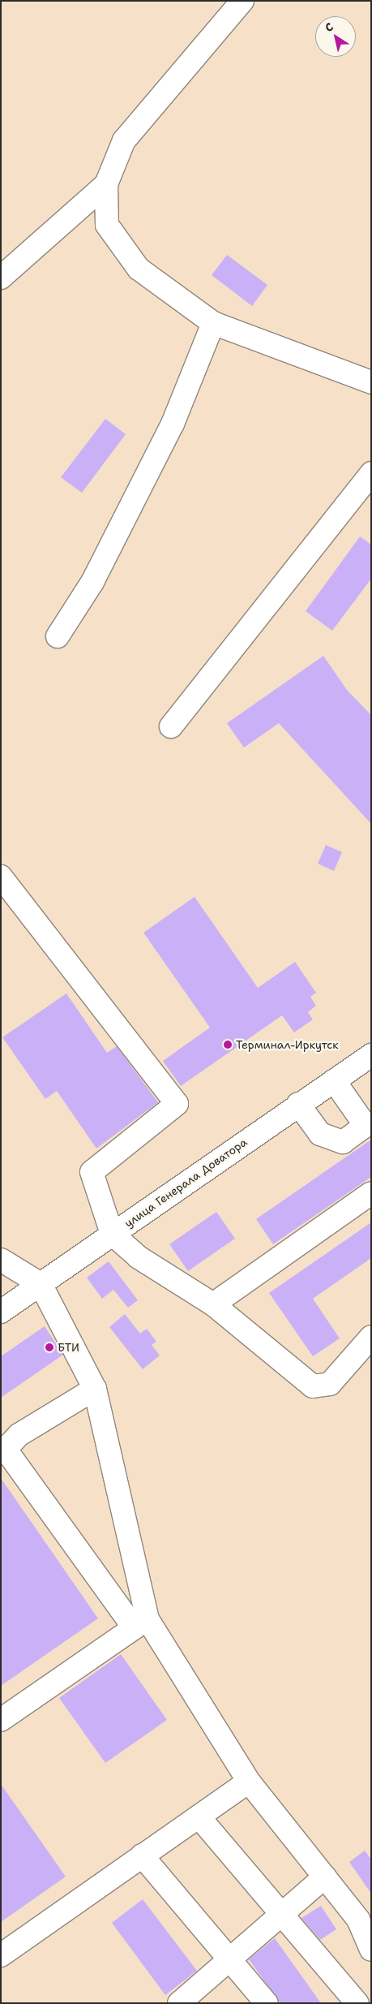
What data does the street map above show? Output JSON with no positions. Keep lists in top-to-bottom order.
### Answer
{
  "streets": {
    "street": ["улица Генерала Доватора"]
  },
  "places": ["Терминал-Иркутск", "БТИ"],
  "north": "top left"
}
